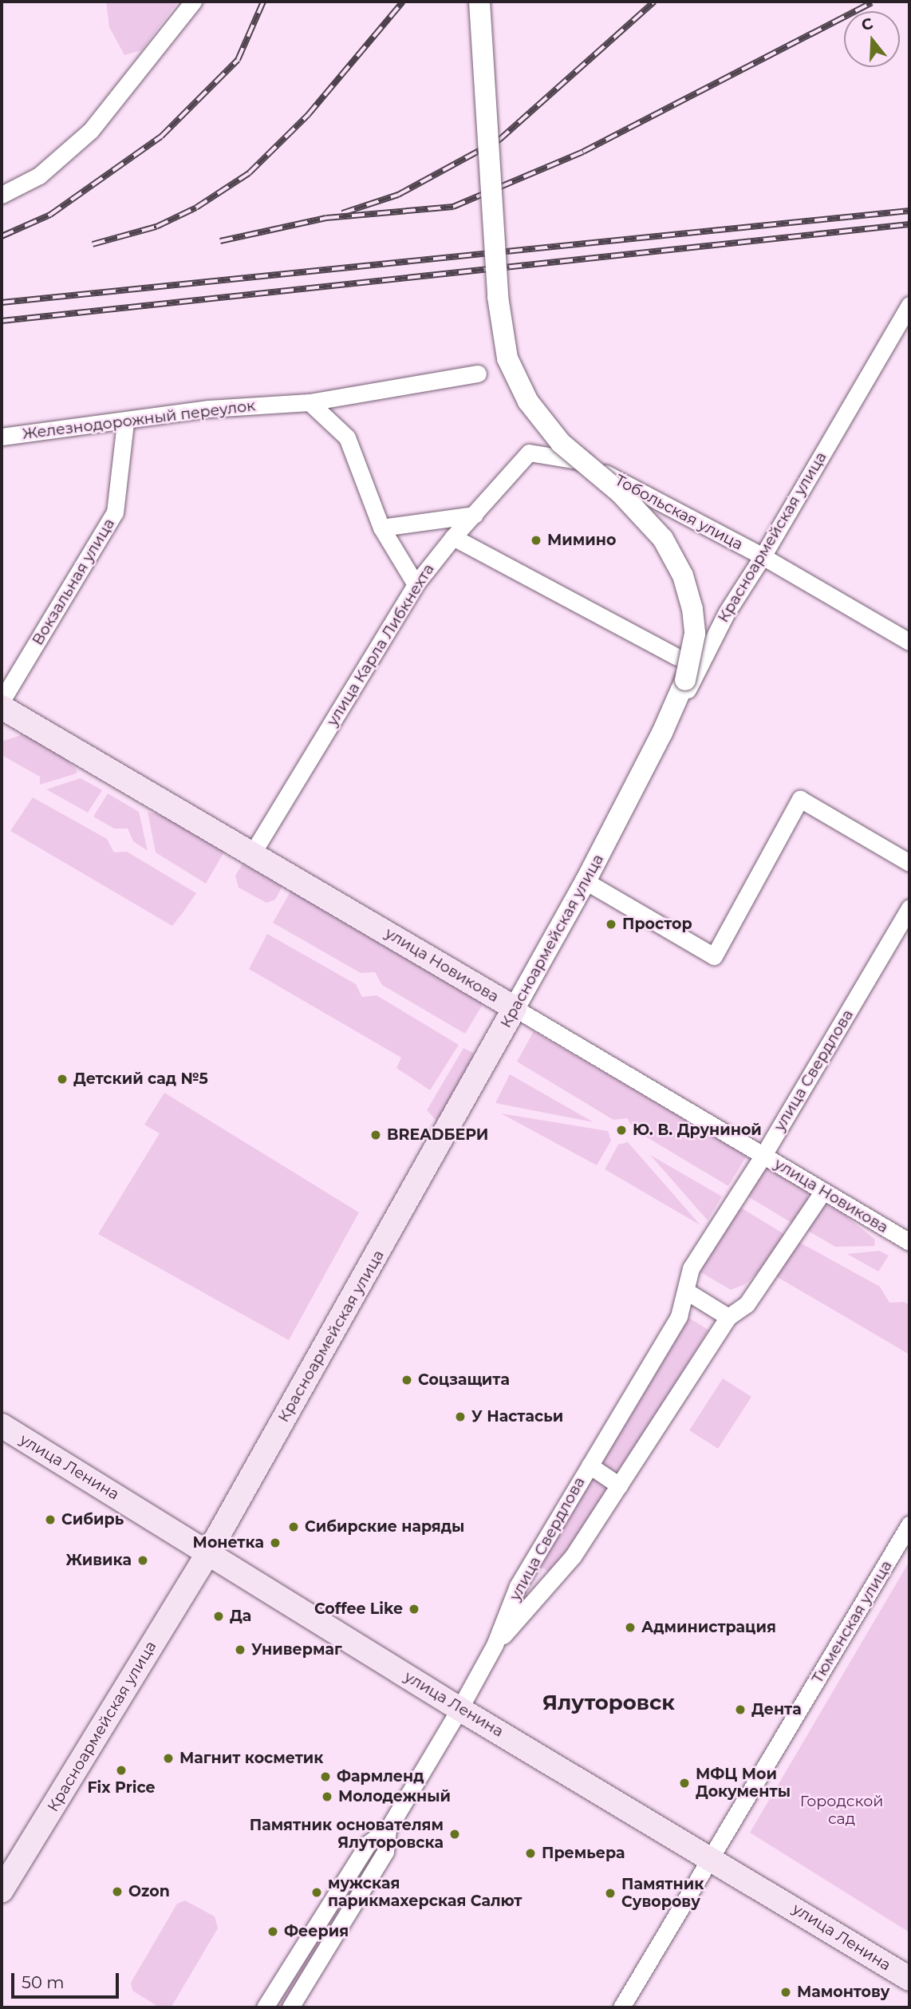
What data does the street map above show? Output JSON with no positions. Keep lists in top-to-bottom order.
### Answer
{
  "streets": {
    "main road": ["Красноармейская улица", "улица Новикова", "улица Ленина"],
    "street": [
      "Железнодорожный переулок",
      "Тобольская улица",
      "Вокзальная улица",
      "улица Карла Либкнехта",
      "улица Свердлова",
      "Тюменская улица"
    ]
  },
  "crossings": [
    ["Железнодорожный переулок", "Вокзальная улица"],
    ["Тобольская улица", "Красноармейская улица"],
    ["Тобольская улица", "улица Карла Либкнехта"],
    ["Красноармейская улица", "улица Новикова"],
    ["Красноармейская улица", "улица Ленина"],
    ["улица Карла Либкнехта", "улица Новикова"],
    ["улица Новикова", "улица Свердлова"],
    ["улица Свердлова", "улица Ленина"],
    ["улица Ленина", "Тюменская улица"]
  ],
  "districts": ["Ялуторовск"],
  "parks": ["Городской сад"],
  "places": [
    "Мимино",
    "Простор",
    "Детский сад №5",
    "Ю. В. Друниной",
    "BREADБЕРИ",
    "Соцзащита",
    "У Настасьи",
    "Сибирь",
    "Сибирские наряды",
    "Монетка",
    "Живика",
    "Coffee Like",
    "Да",
    "Администрация",
    "Универмаг",
    "Дента",
    "Магнит косметик",
    "Fix Price",
    "Фармленд",
    "МФЦ Мои Документы",
    "Молодежный",
    "Памятник основателям Ялуторовска",
    "Премьера",
    "Ozon",
    "мужская парикмахерская Салют",
    "Памятник Суворову",
    "Феерия",
    "Мамонтову"
  ],
  "scale_bar": "50 m",
  "north": "top"
}
